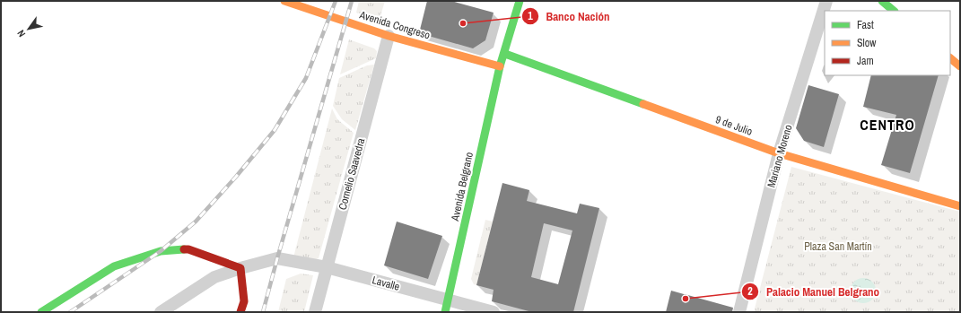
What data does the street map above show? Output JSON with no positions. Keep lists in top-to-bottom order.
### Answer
{
  "streets": {
    "street": [
      "Avenida Congreso",
      "9 de Julio",
      "Mariano Moreno",
      "Cornelio Saavedra",
      "Avenida Belgrano",
      "Lavalle"
    ]
  },
  "crossings": [
    ["Avenida Congreso", "Cornelio Saavedra"],
    ["Avenida Congreso", "Avenida Belgrano"],
    ["9 de Julio", "Mariano Moreno"],
    ["9 de Julio", "Avenida Belgrano"],
    ["Cornelio Saavedra", "Lavalle"],
    ["Avenida Belgrano", "Lavalle"]
  ],
  "districts": ["CENTRO"],
  "parks": ["Plaza San Martín"],
  "places": ["Banco Nación", "Palacio Manuel Belgrano"],
  "legend": ["Fast", "Slow", "Jam"],
  "north": "bottom left"
}
